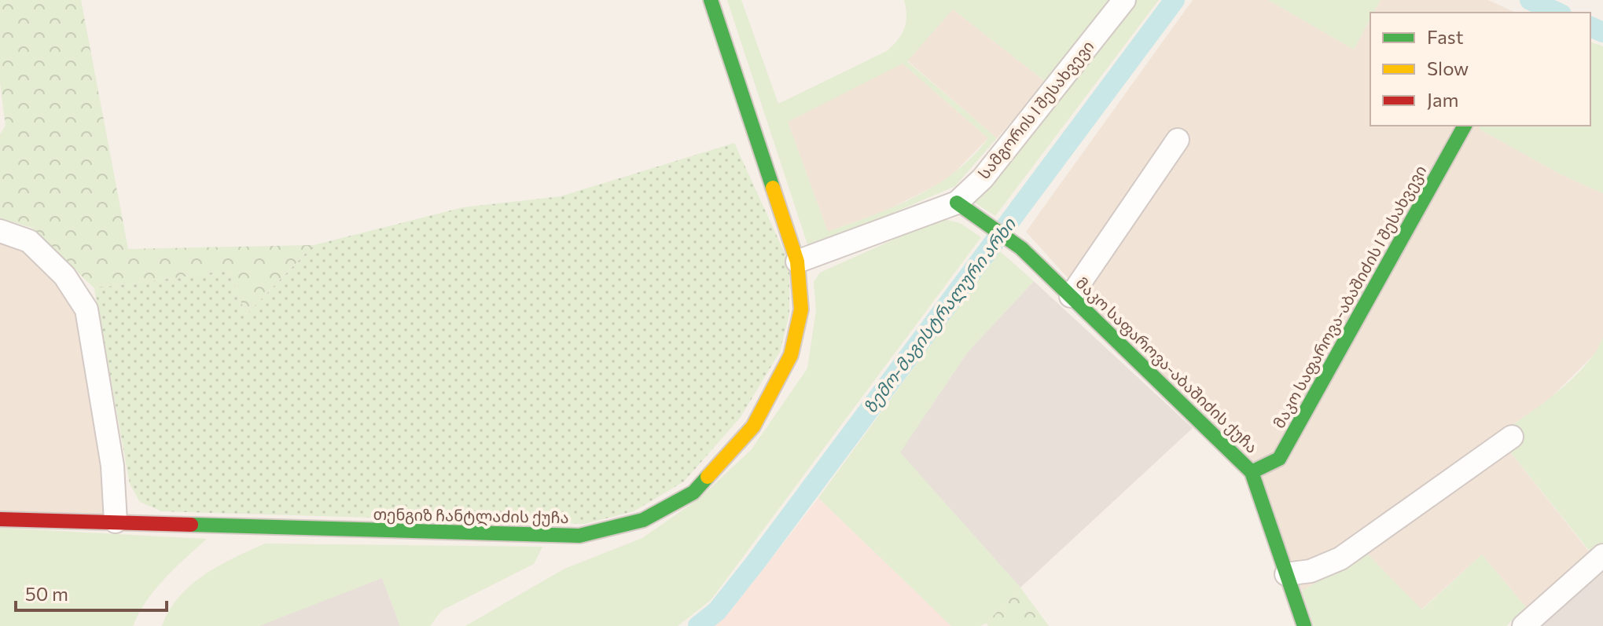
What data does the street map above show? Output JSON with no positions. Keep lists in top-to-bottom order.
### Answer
{
  "streets": {
    "street": [
      "სამგორის I შესახვევი",
      "მაკო საფაროვა-აბაშიძის I შესახვევი",
      "მაკო საფაროვა-აბაშიძის ქუჩა",
      "თენგიზ ჩანტლაძის ქუჩა"
    ]
  },
  "crossings": [
    ["სამგორის I შესახვევი", "მაკო საფაროვა-აბაშიძის ქუჩა"],
    ["სამგორის I შესახვევი", "თენგიზ ჩანტლაძის ქუჩა"],
    ["მაკო საფაროვა-აბაშიძის I შესახვევი", "მაკო საფაროვა-აბაშიძის ქუჩა"]
  ],
  "water": ["ზემო-მაგისტრალური არხი"],
  "legend": ["Fast", "Slow", "Jam"],
  "scale_bar": "50 m"
}
